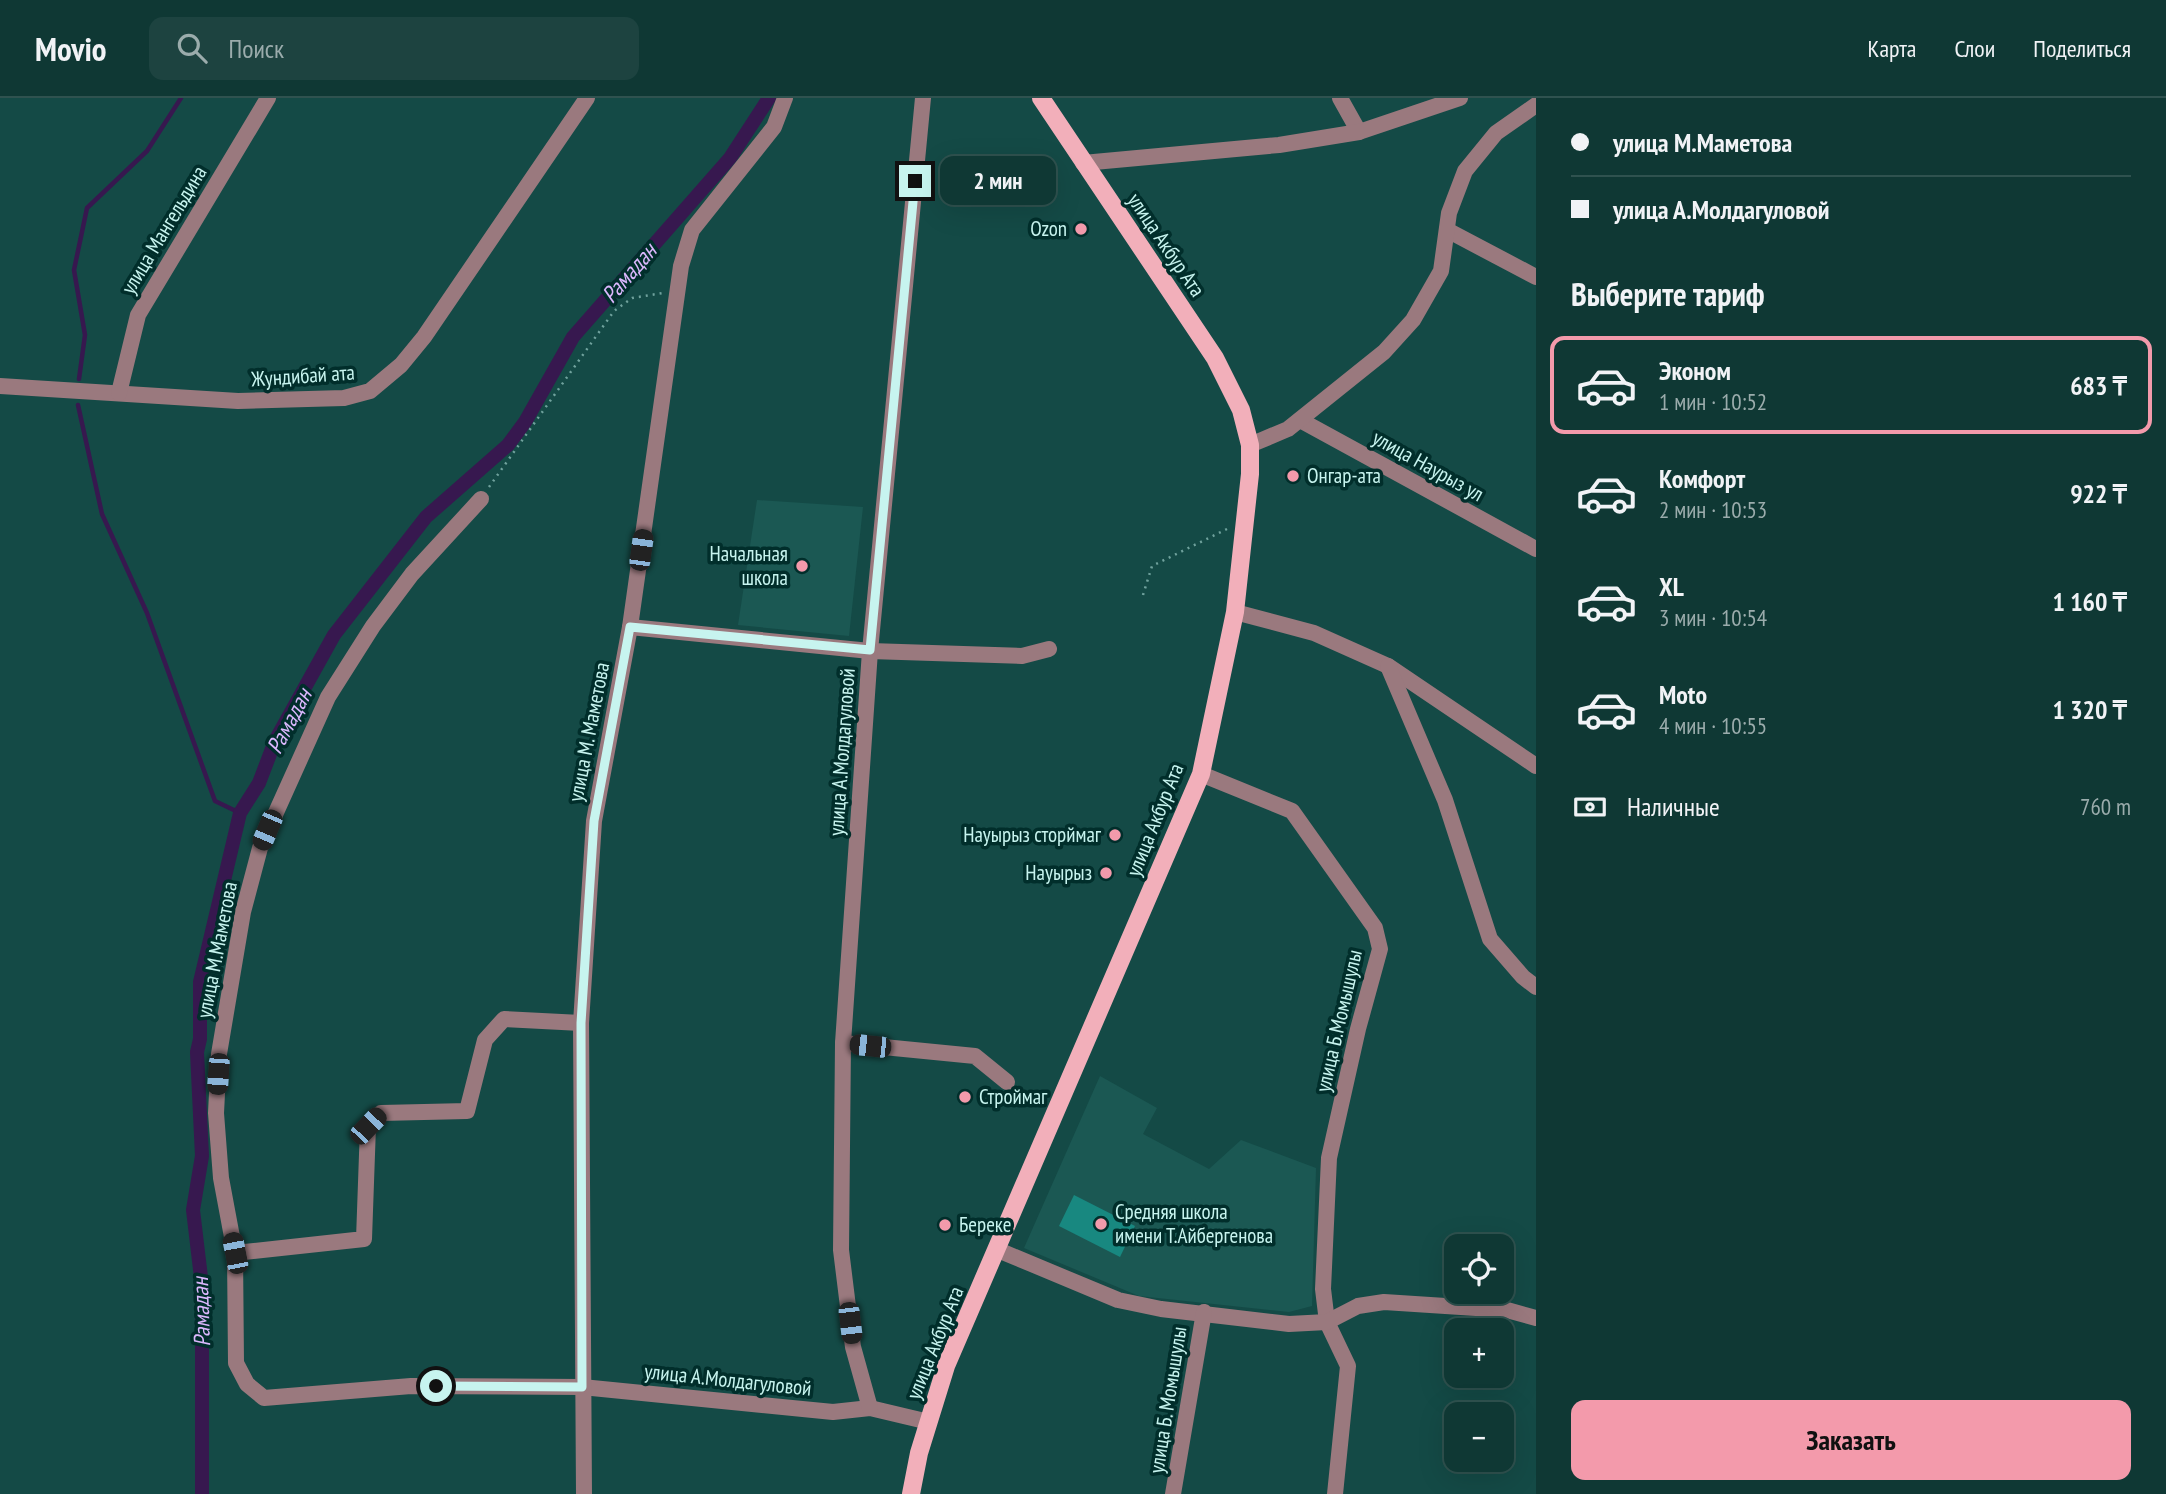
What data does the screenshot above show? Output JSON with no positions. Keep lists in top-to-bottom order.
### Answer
{
  "streets": {
    "main road": ["улица Акбур Ата"],
    "street": [
      "улица Мангельдина",
      "Жундибай ата",
      "улица Наурыз ул",
      "улица М. Маметова",
      "улица А.Молдагуловой",
      "улица М.Маметова",
      "улица Б.Момышулы",
      "улица Б. Момышулы"
    ]
  },
  "crossings": [
    ["улица Мангельдина", "Жундибай ата"],
    ["улица Акбур Ата", "улица А.Молдагуловой"],
    ["улица Акбур Ата", "улица Б.Момышулы"],
    ["улица М. Маметова", "улица А.Молдагуловой"],
    ["улица М. Маметова", "улица М.Маметова"],
    ["улица А.Молдагуловой", "улица М.Маметова"]
  ],
  "water": ["Рамадан"],
  "places": [
    "Ozon",
    "Онгар-ата",
    "Начальная школа",
    "Науырыз сторймаг",
    "Науырыз",
    "Строймаг",
    "Средняя школа имени Т.Айбергенова",
    "Береке"
  ],
  "page": {
    "header": "Movio",
    "search": "Поиск",
    "nav": ["Карта", "Слои", "Поделиться"],
    "banner": ["улица М.Маметова", "улица А.Молдагуловой"],
    "bubble": "2 мин",
    "heading": "Выберите тариф",
    "list": [
      {
        "name": "Эконом",
        "note": "1 мин · 10:52",
        "value": "683 ₸"
      },
      {
        "name": "Комфорт",
        "note": "2 мин · 10:53",
        "value": "922 ₸"
      },
      {
        "name": "XL",
        "note": "3 мин · 10:54",
        "value": "1 160 ₸"
      },
      {
        "name": "Moto",
        "note": "4 мин · 10:55",
        "value": "1 320 ₸"
      }
    ],
    "pay": ["Наличные", "760 m"],
    "map_buttons": ["+", "−"],
    "buttons": "Заказать"
  }
}
